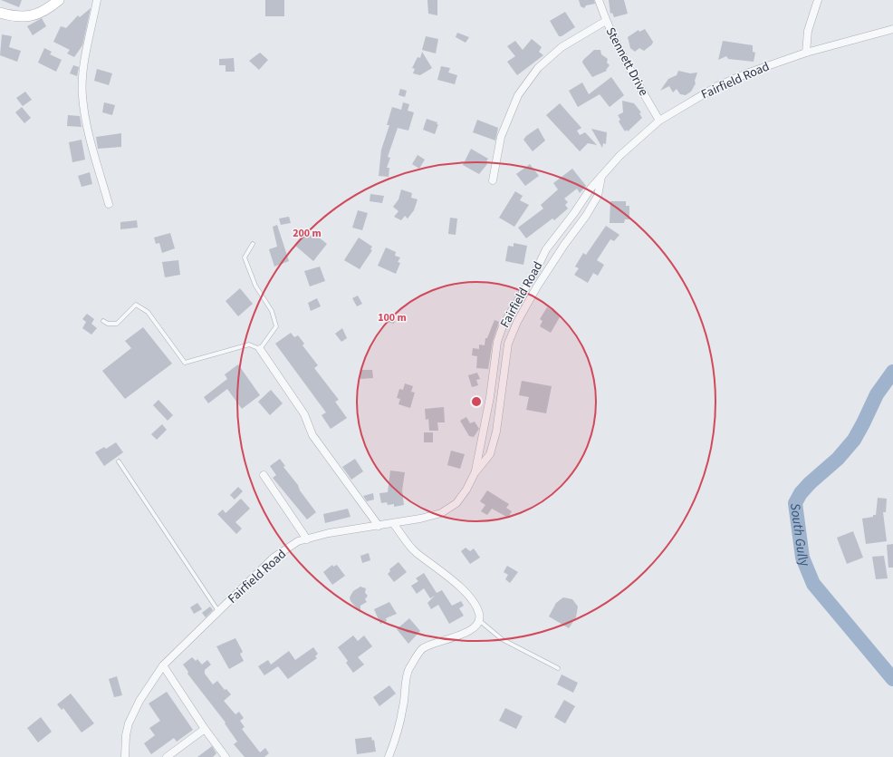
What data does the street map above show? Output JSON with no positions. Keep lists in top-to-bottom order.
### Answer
{
  "streets": {
    "street": ["Stennett Drive", "Fairfield Road"]
  },
  "crossings": [
    ["Stennett Drive", "Fairfield Road"]
  ],
  "water": ["South Gully"],
  "rings": ["200 m", "100 m"]
}
